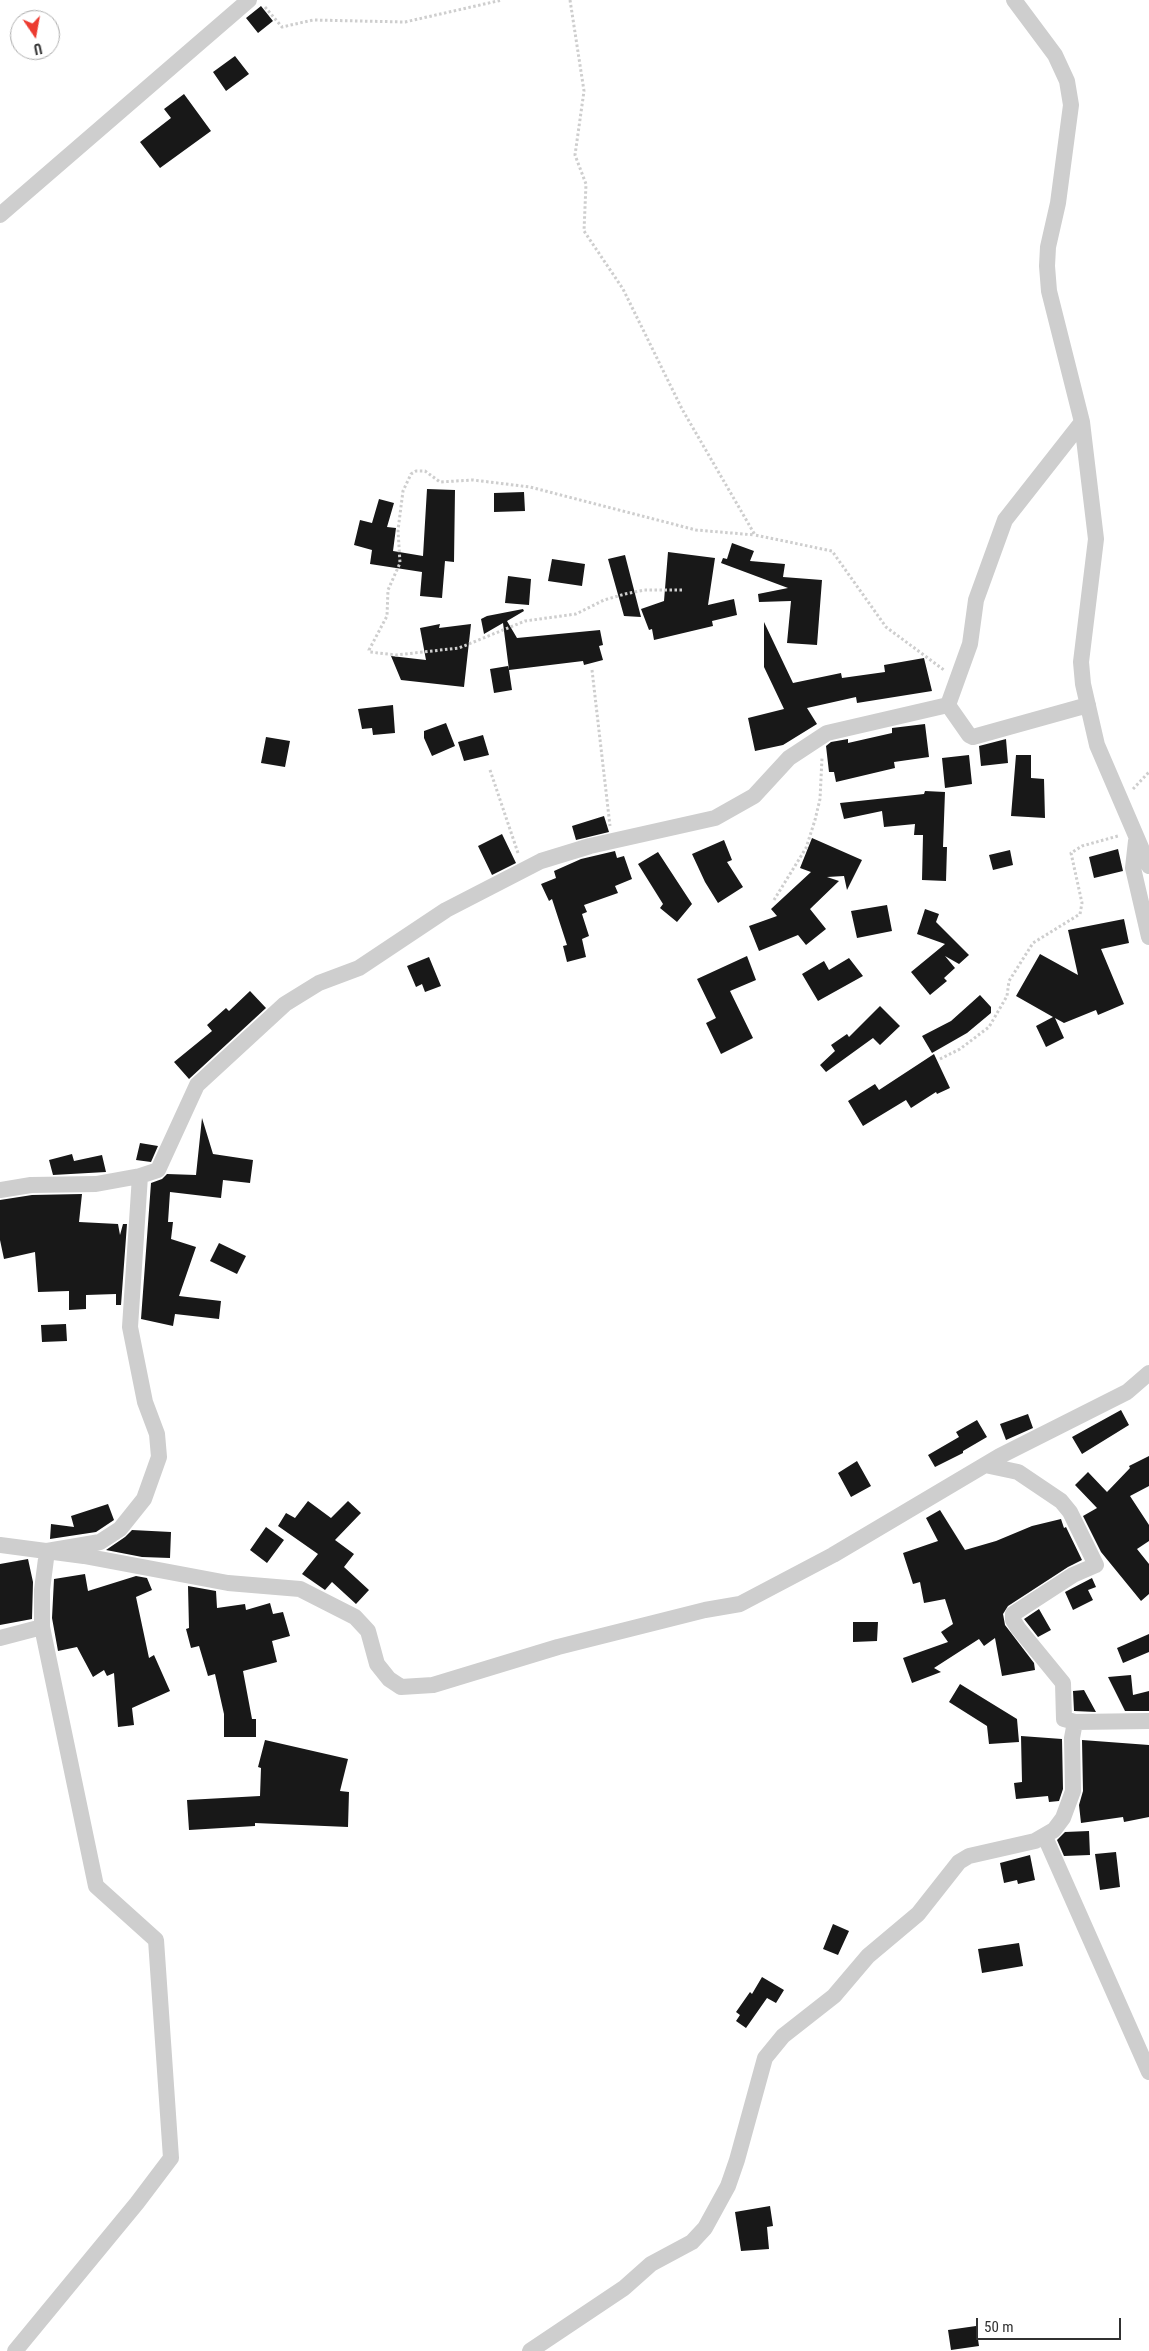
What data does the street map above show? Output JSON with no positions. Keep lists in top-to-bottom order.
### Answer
{
  "scale_bar": "50 m",
  "north": "bottom"
}
